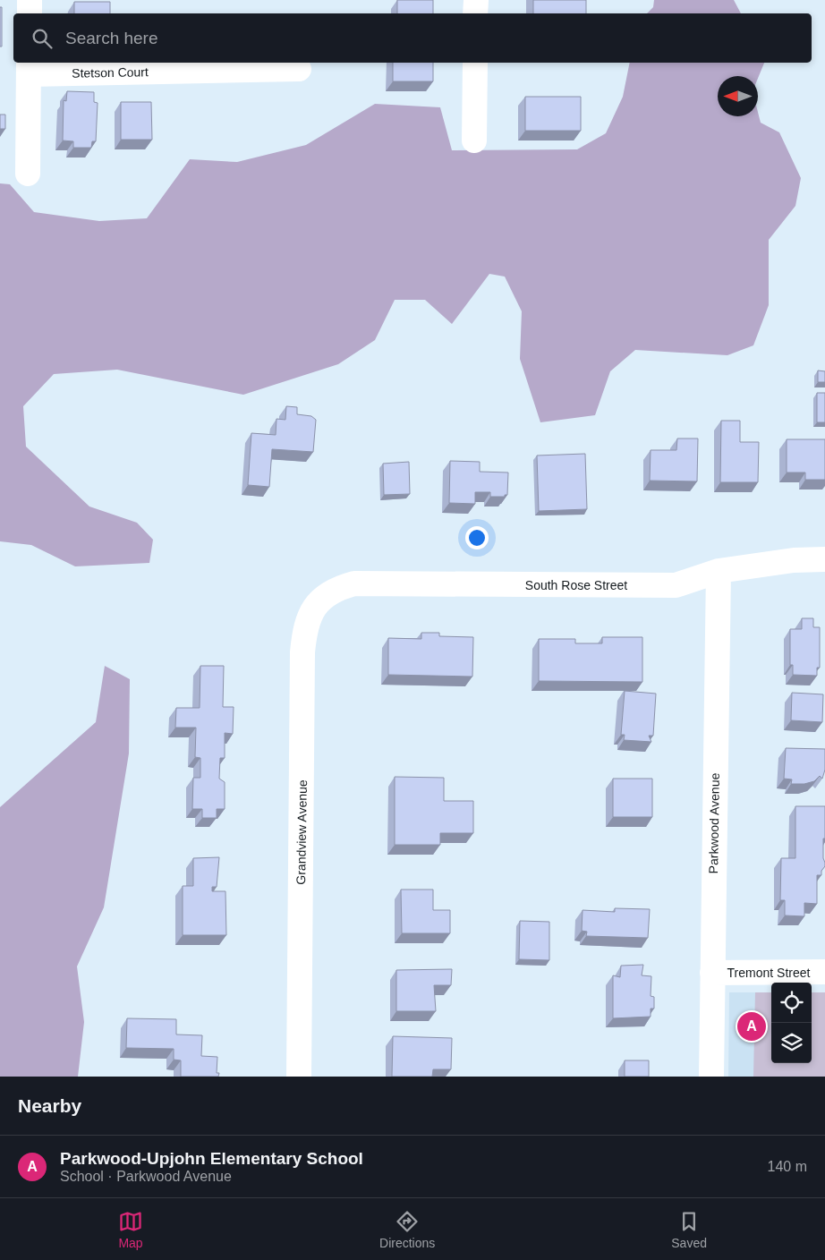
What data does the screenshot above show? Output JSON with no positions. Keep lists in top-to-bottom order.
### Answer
{
  "streets": {
    "street": [
      "Stetson Court",
      "South Rose Street",
      "Parkwood Avenue",
      "Grandview Avenue",
      "Tremont Street"
    ]
  },
  "crossings": [
    ["South Rose Street", "Parkwood Avenue"],
    ["South Rose Street", "Grandview Avenue"],
    ["Parkwood Avenue", "Tremont Street"]
  ],
  "north": "left",
  "page": {
    "search": "Search here",
    "pins": "A",
    "heading": "Nearby",
    "list": [
      {
        "mark": "A",
        "name": "Parkwood-Upjohn Elementary School",
        "note": "School · Parkwood Avenue",
        "value": "140 m"
      }
    ],
    "nav": ["Map", "Directions", "Saved"]
  }
}
